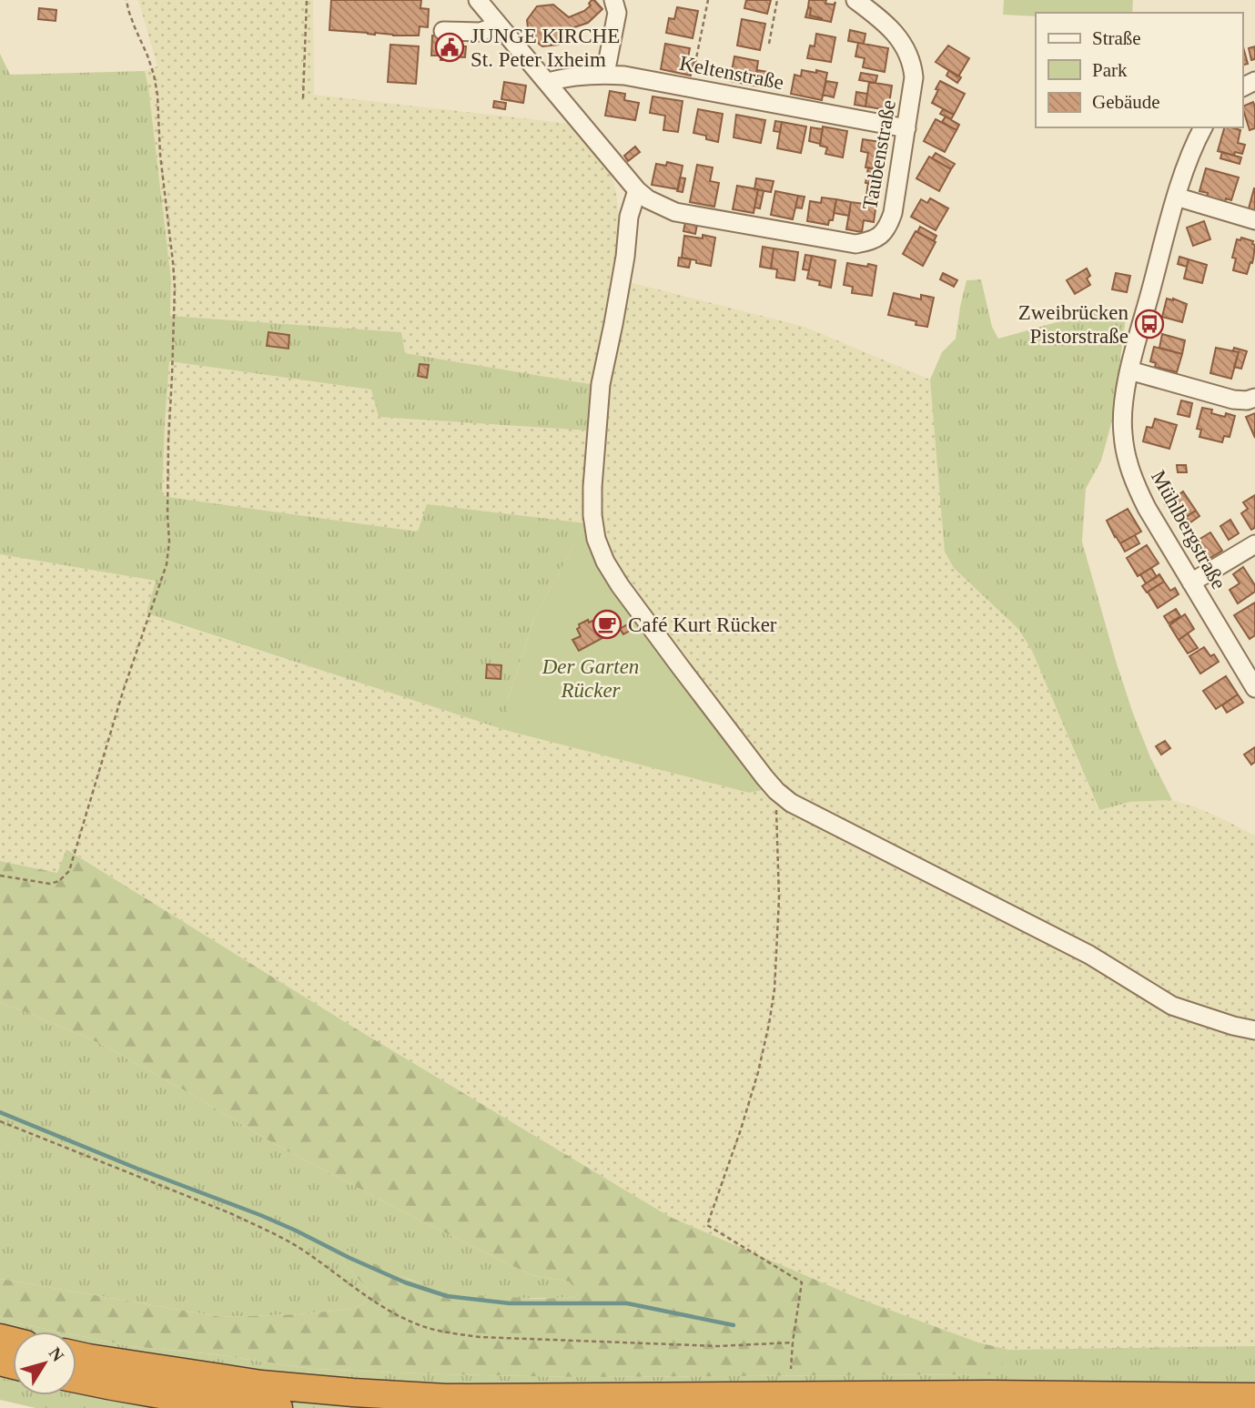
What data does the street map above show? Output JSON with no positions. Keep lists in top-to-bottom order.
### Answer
{
  "streets": {
    "street": ["Keltenstraße", "Taubenstraße", "Mühlbergstraße"]
  },
  "crossings": [
    ["Keltenstraße", "Taubenstraße"]
  ],
  "parks": ["Der Garten Rücker"],
  "places": {
    "public building": ["JUNGE KIRCHE St. Peter Ixheim"],
    "bus stop": ["Zweibrücken Pistorstraße"],
    "cafe": ["Café Kurt Rücker"]
  },
  "legend": ["Straße", "Park", "Gebäude"],
  "north": "top right"
}
